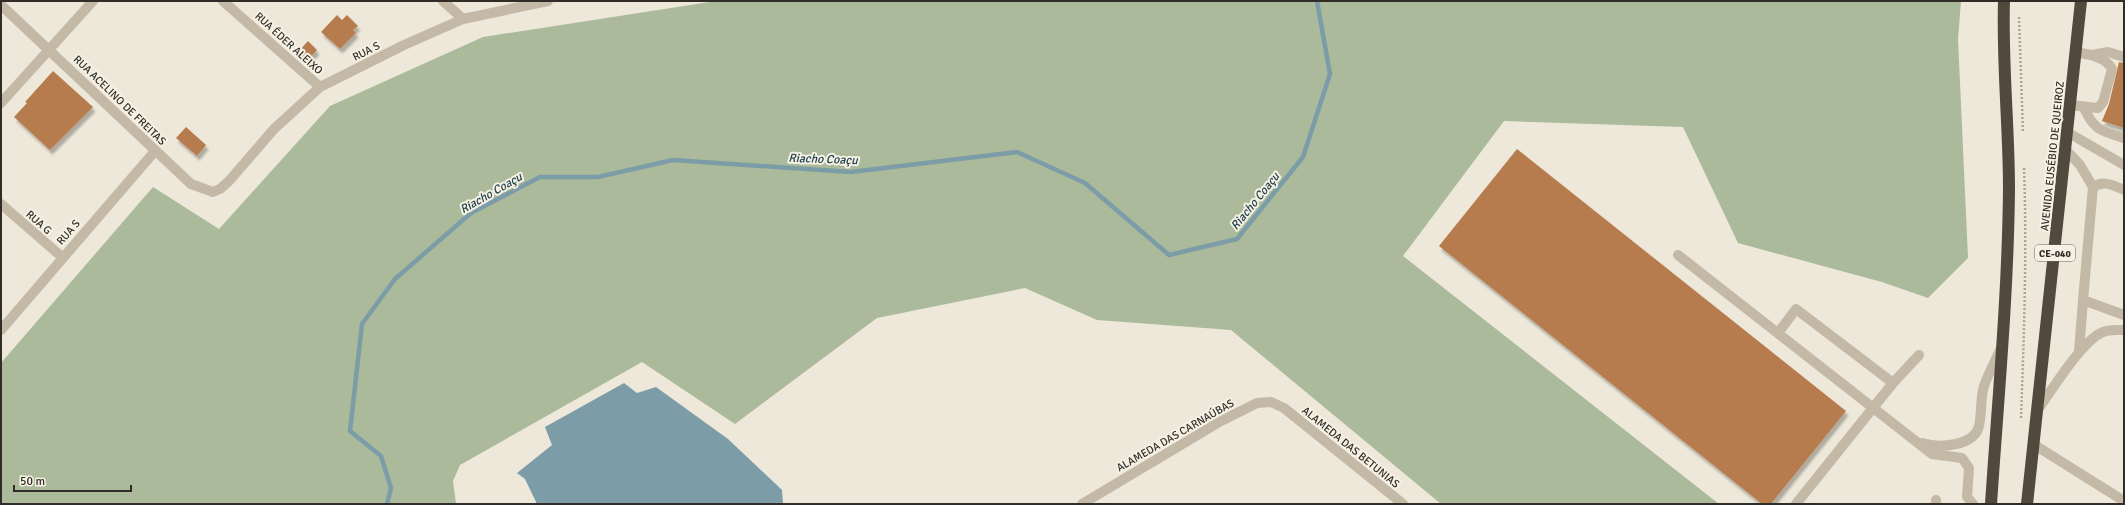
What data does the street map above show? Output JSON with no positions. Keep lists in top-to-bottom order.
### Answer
{
  "streets": {
    "highway": ["AVENIDA EUSÉBIO DE QUEIROZ", "CE-040"],
    "street": [
      "RUA ÉDER ALEIXO",
      "RUA S",
      "RUA ACELINO DE FREITAS",
      "RUA G",
      "ALAMEDA DAS CARNAÚBAS",
      "ALAMEDA DAS BETUNIAS"
    ]
  },
  "crossings": [
    ["RUA ÉDER ALEIXO", "RUA S"],
    ["RUA S", "RUA ACELINO DE FREITAS"],
    ["RUA S", "RUA G"],
    ["ALAMEDA DAS CARNAÚBAS", "ALAMEDA DAS BETUNIAS"]
  ],
  "water": ["Riacho Coaçu"],
  "scale_bar": "50 m"
}
